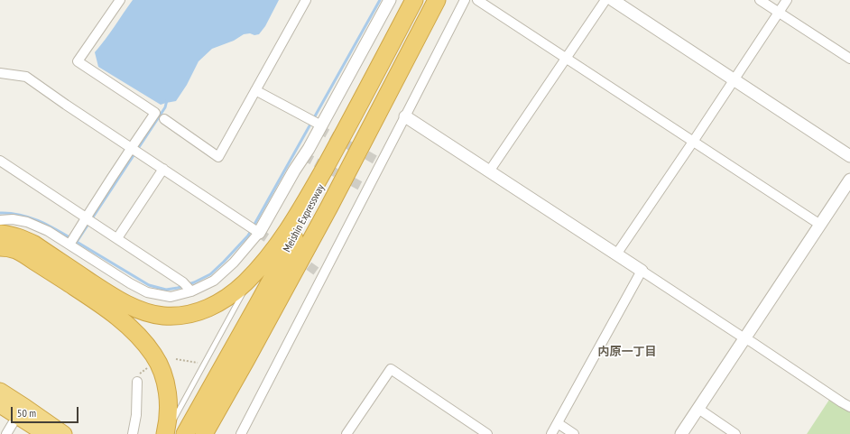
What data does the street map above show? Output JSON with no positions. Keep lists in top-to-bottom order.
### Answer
{
  "streets": {
    "highway": ["Meishin Expressway"]
  },
  "districts": ["内原一丁目"],
  "scale_bar": "50 m"
}
